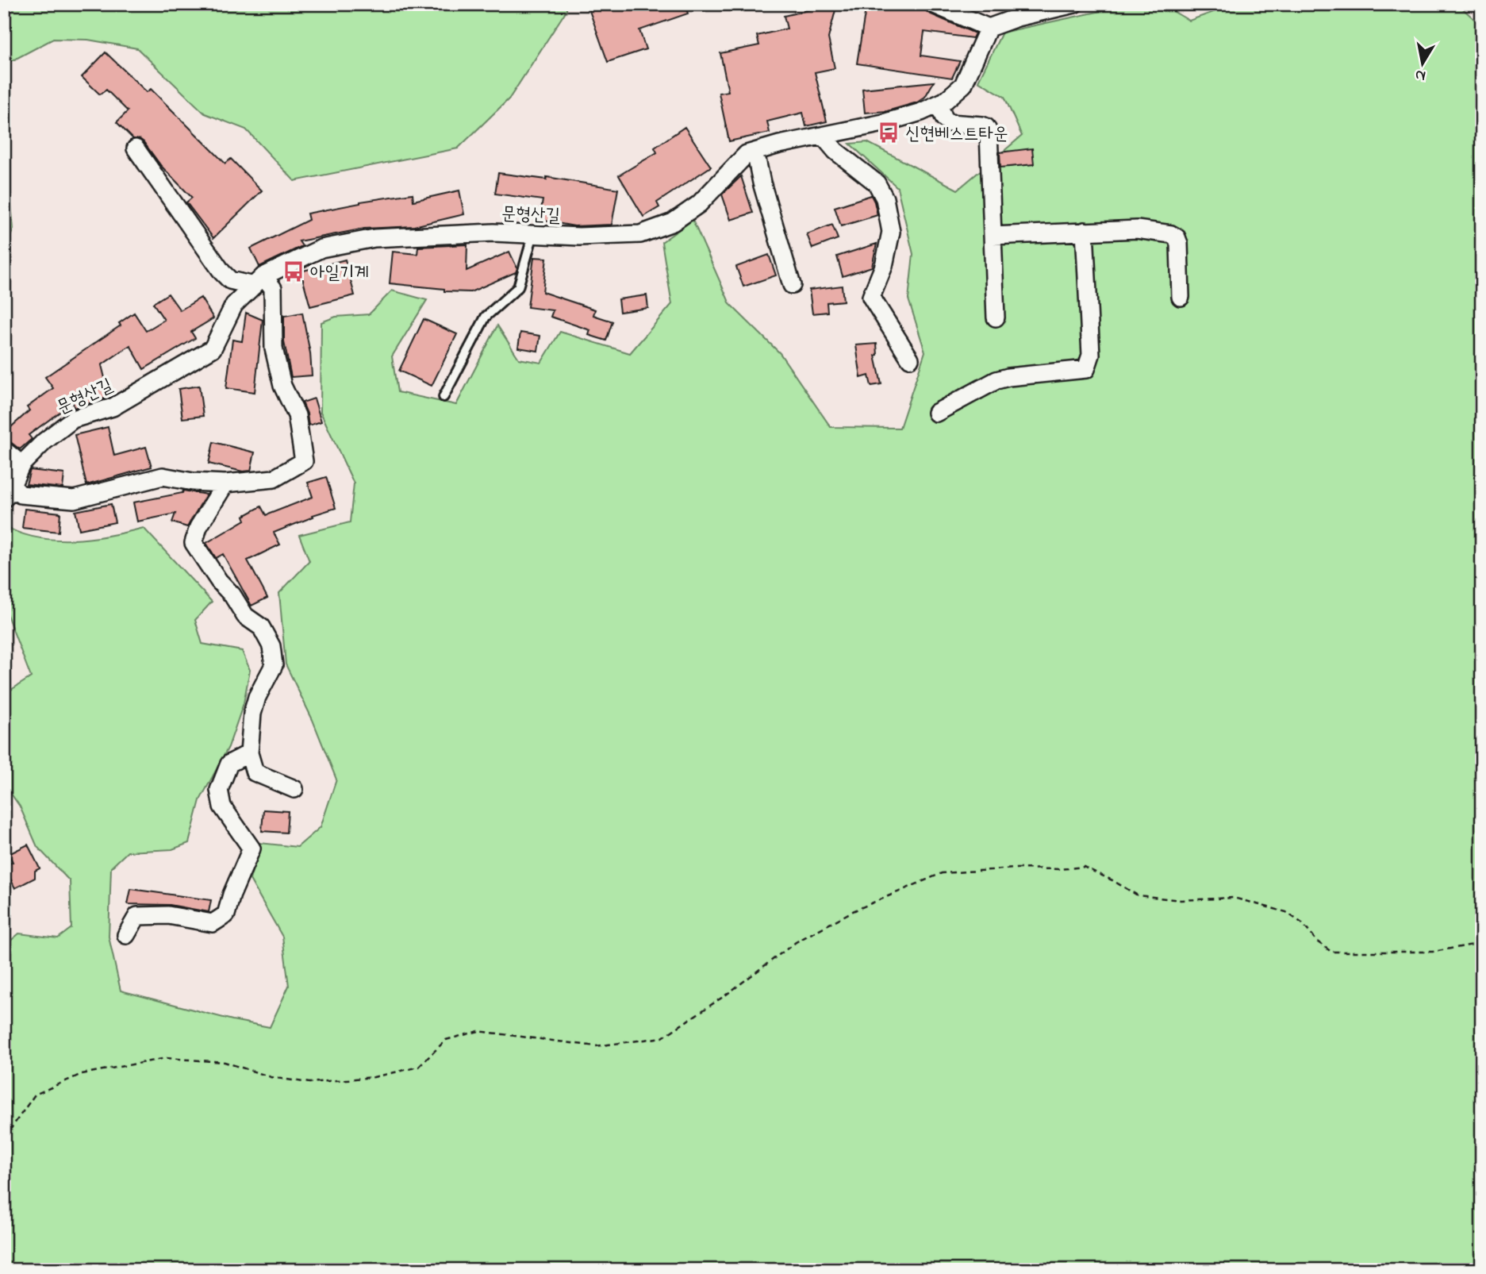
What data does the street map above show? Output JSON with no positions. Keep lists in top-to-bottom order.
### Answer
{
  "streets": {
    "street": ["문형산길"]
  },
  "places": {
    "bus stop": ["신현베스트타운", "아일기계"]
  },
  "north": "bottom"
}
